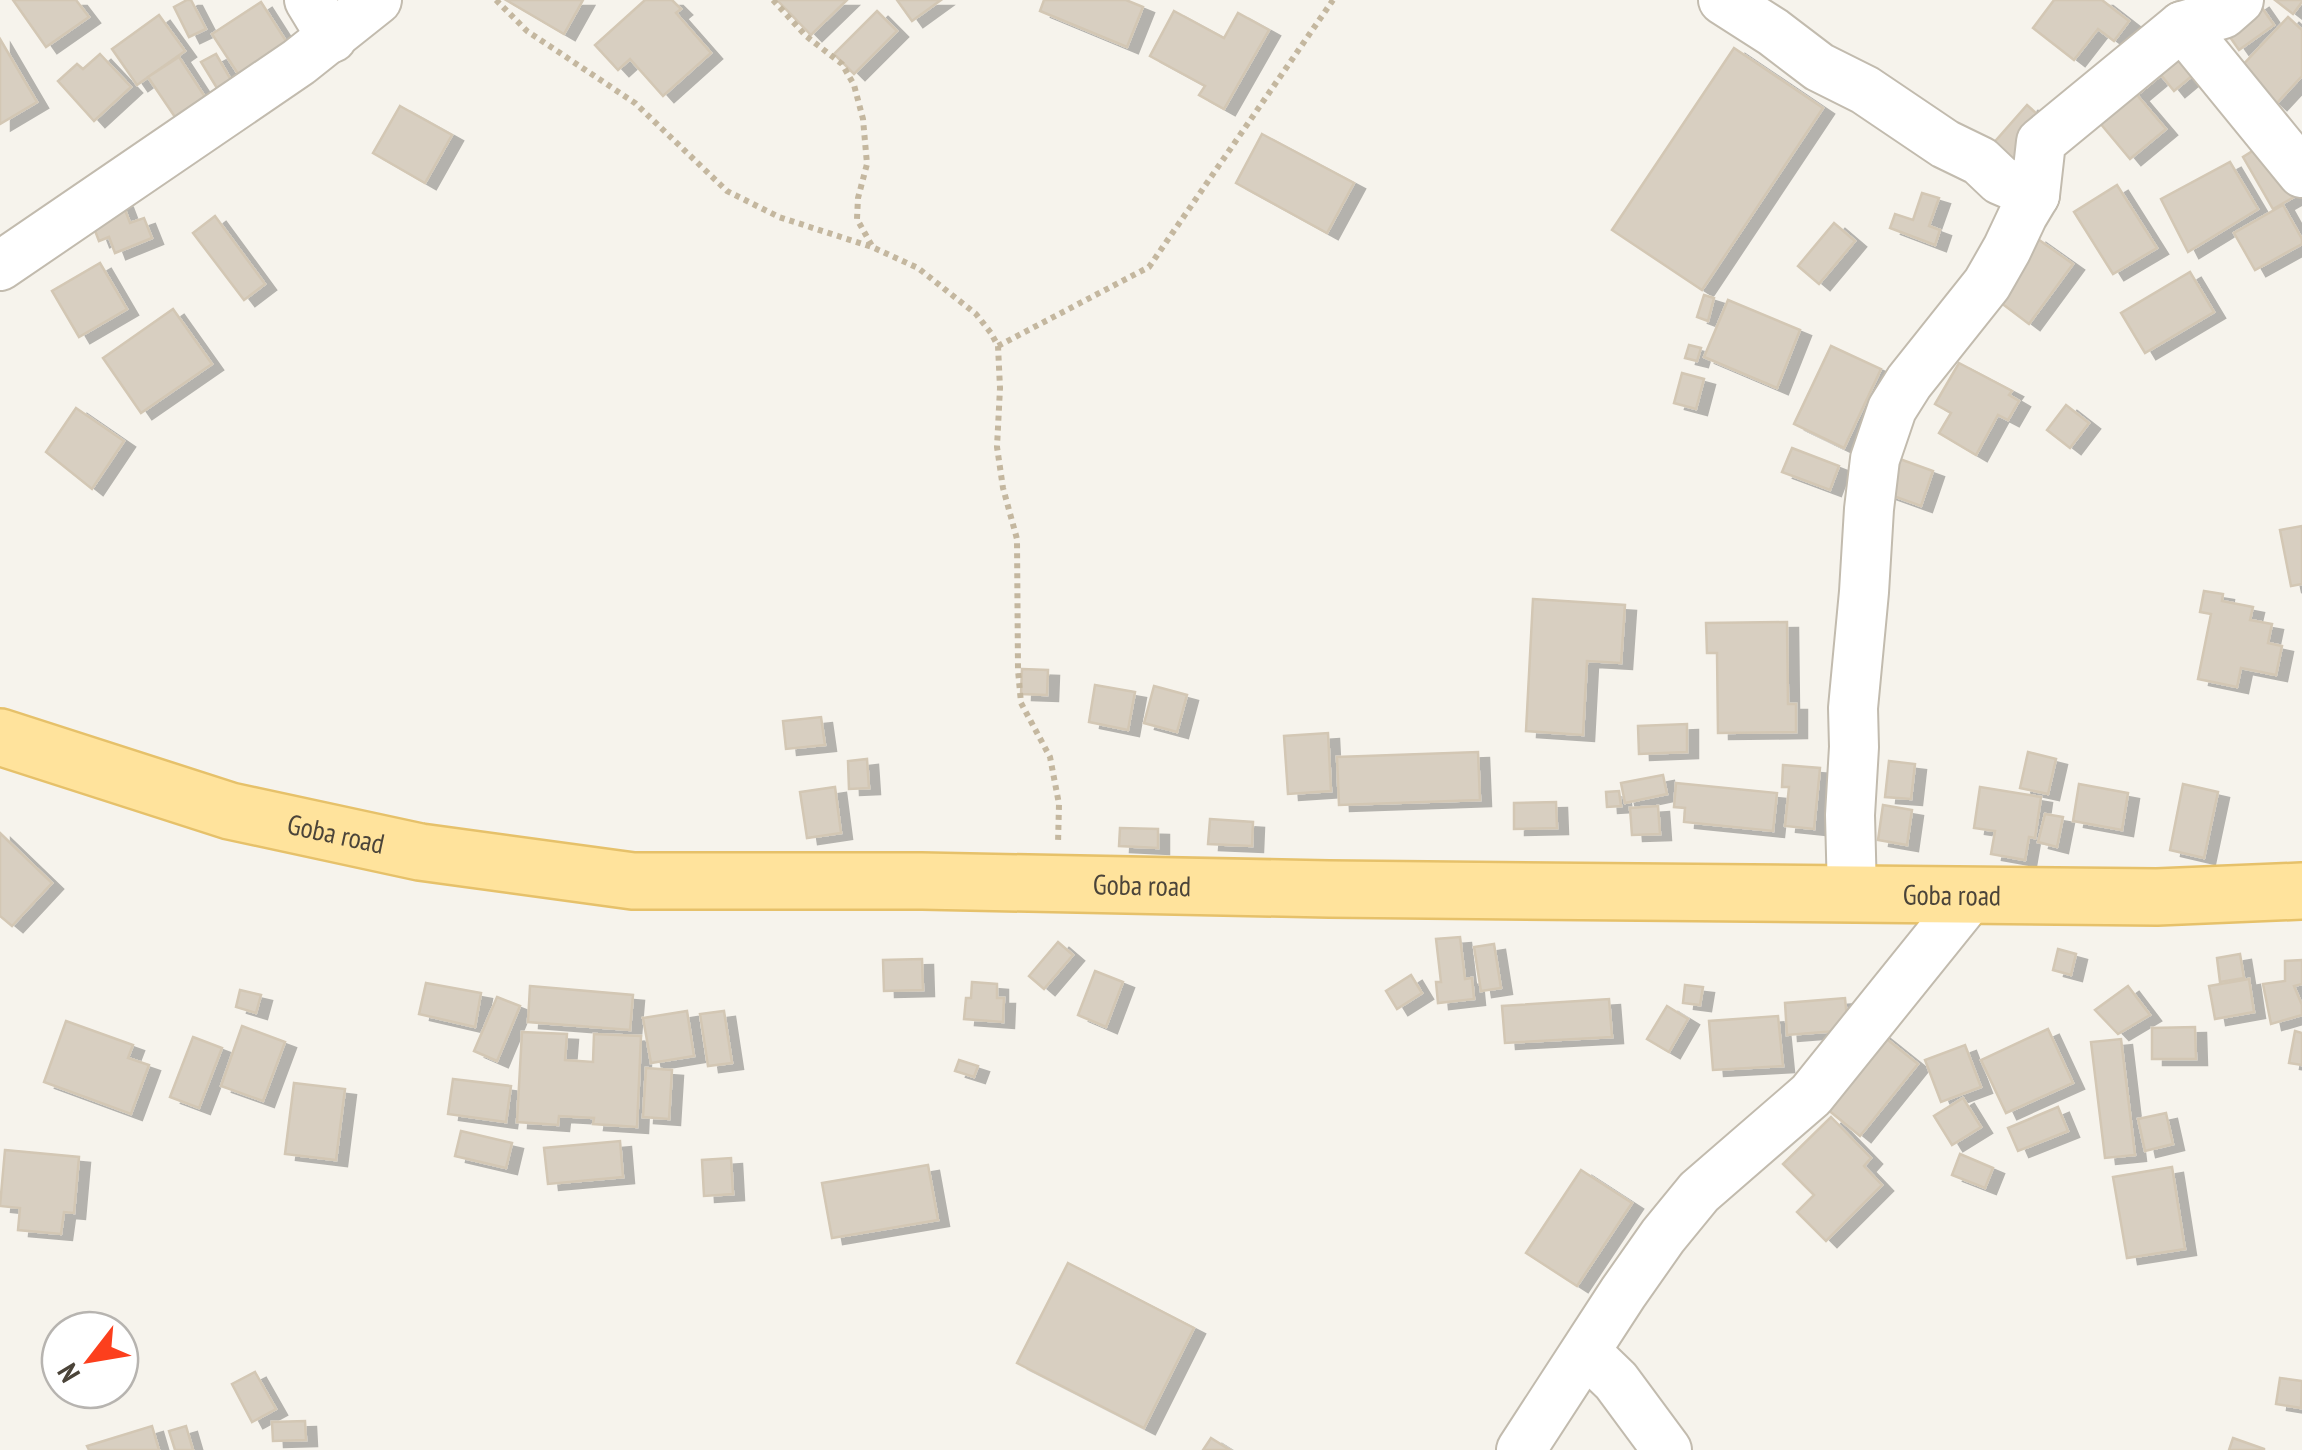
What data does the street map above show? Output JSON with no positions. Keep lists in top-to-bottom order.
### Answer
{
  "streets": {
    "main road": ["Goba road"]
  },
  "north": "bottom left"
}
